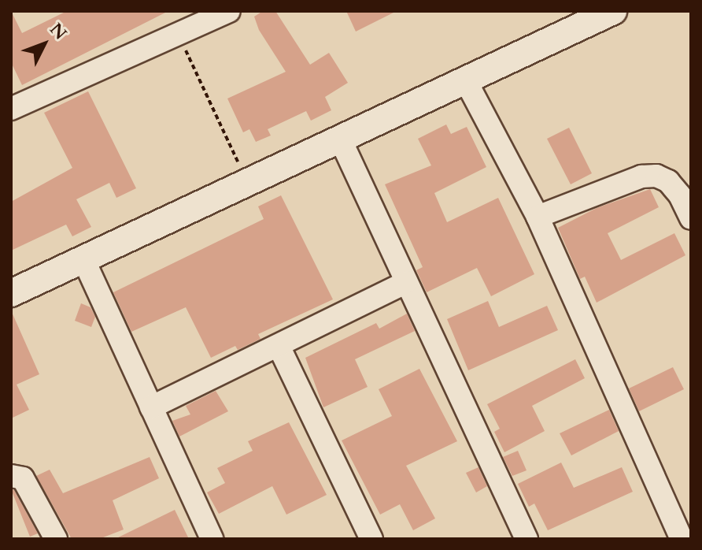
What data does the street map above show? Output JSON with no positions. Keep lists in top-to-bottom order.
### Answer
{
  "north": "top right"
}
